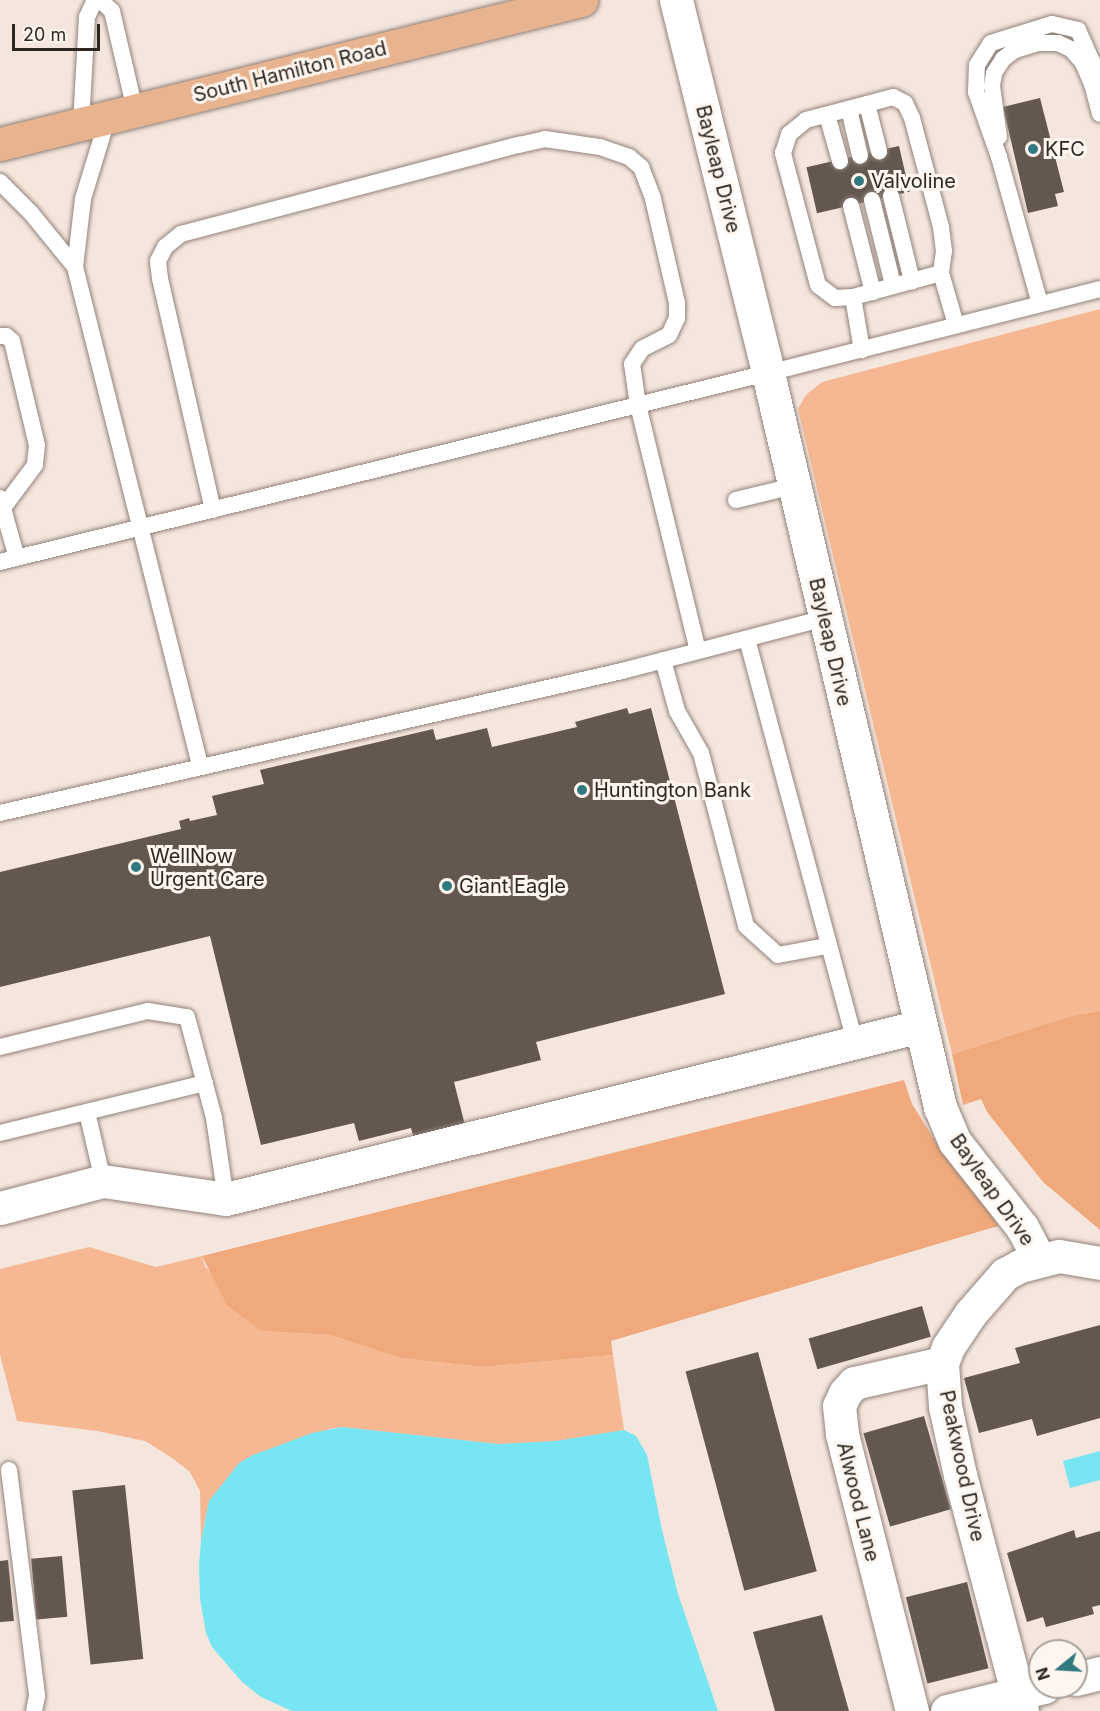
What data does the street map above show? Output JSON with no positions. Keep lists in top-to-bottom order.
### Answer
{
  "streets": {
    "main road": ["South Hamilton Road"],
    "street": ["Bayleap Drive", "Peakwood Drive", "Alwood Lane"]
  },
  "crossings": [
    ["Bayleap Drive", "Peakwood Drive"],
    ["Peakwood Drive", "Alwood Lane"]
  ],
  "places": [
    "KFC",
    "Valvoline",
    "Huntington Bank",
    "WellNow Urgent Care",
    "Giant Eagle"
  ],
  "scale_bar": "20 m",
  "north": "left"
}
